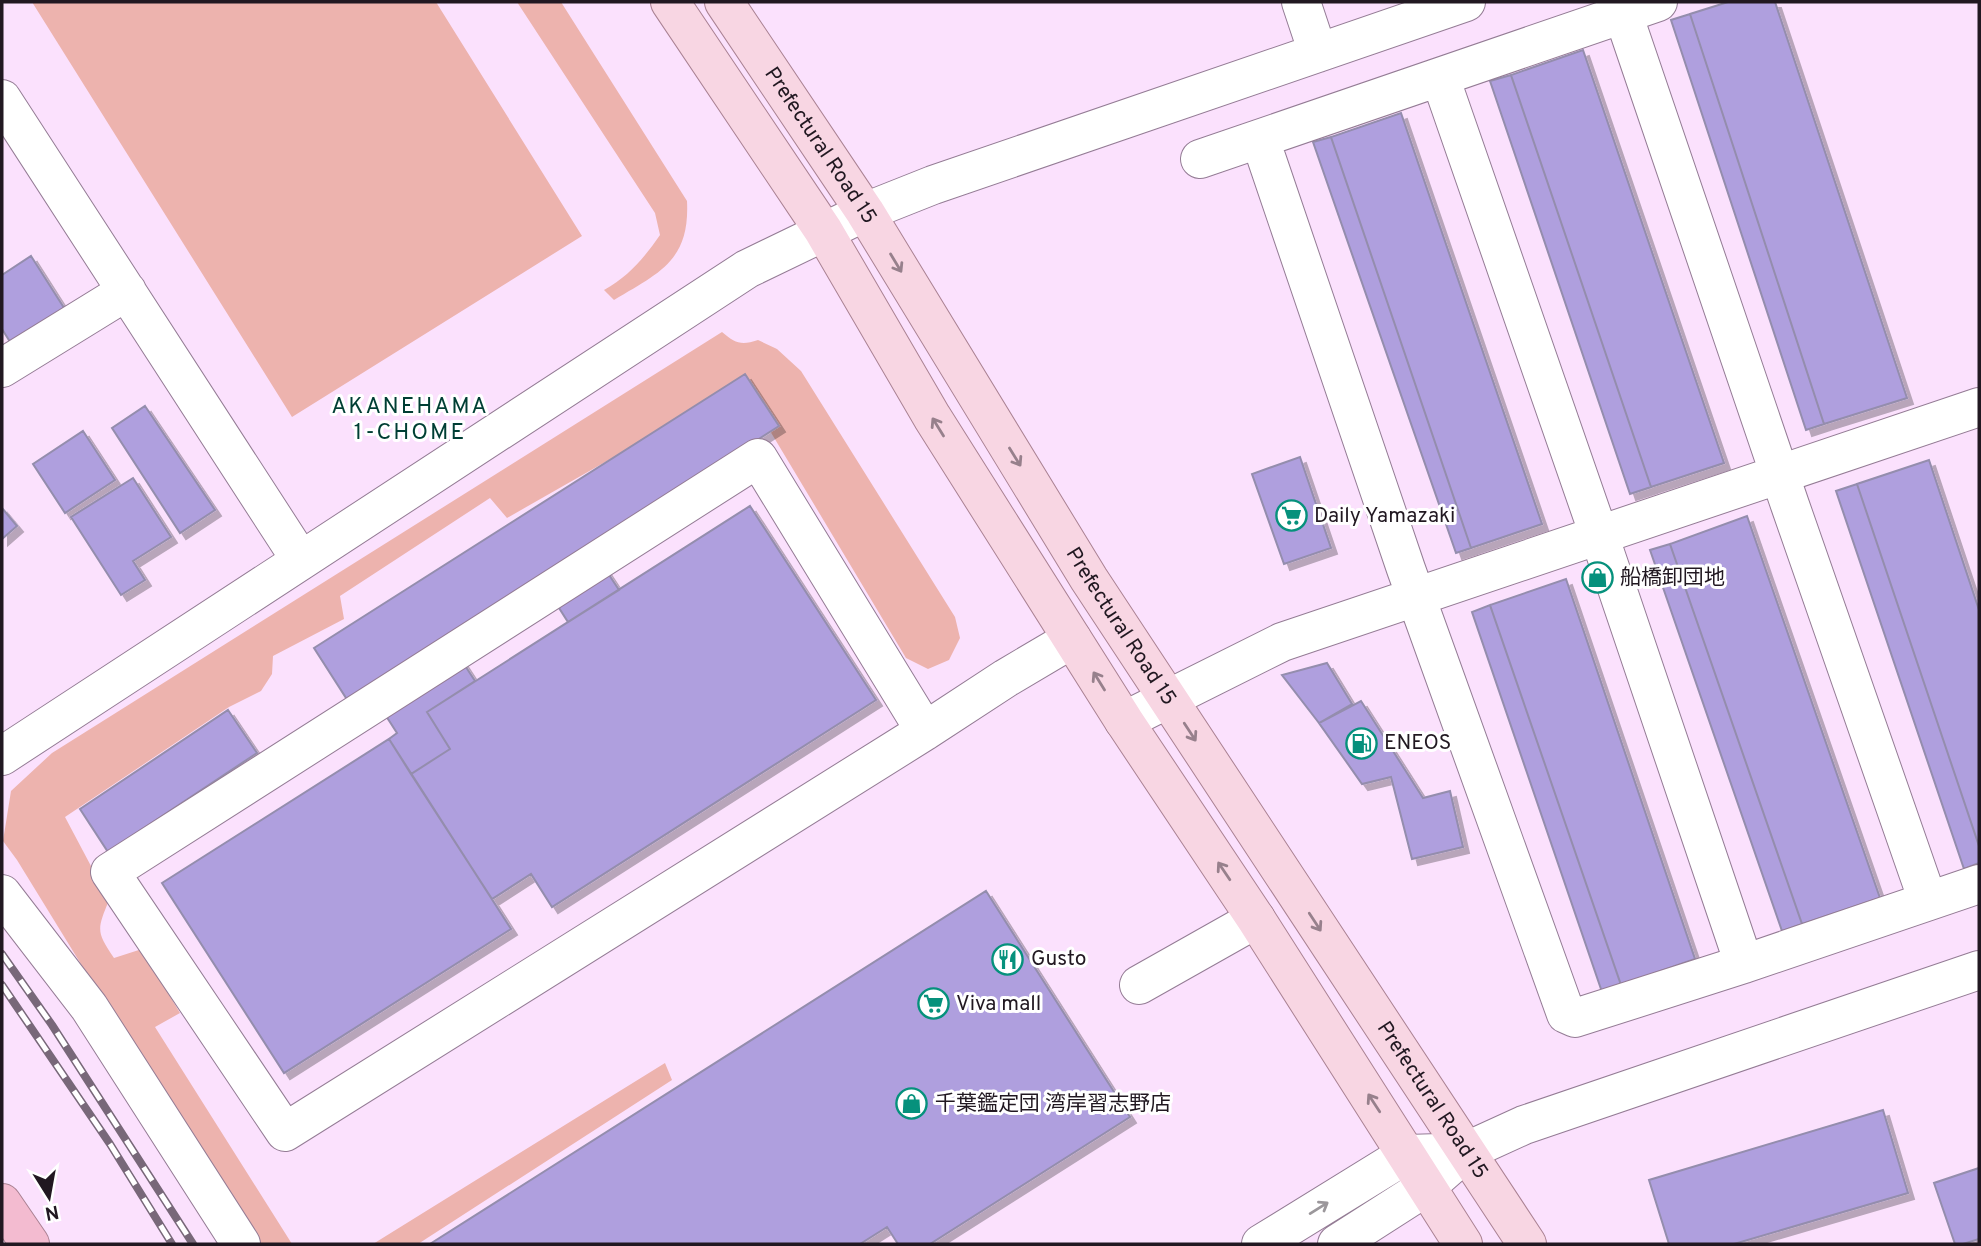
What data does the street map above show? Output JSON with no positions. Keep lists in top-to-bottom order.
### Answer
{
  "streets": {
    "main road": ["Prefectural Road 15"]
  },
  "districts": ["AKANEHAMA 1-CHOME"],
  "places": {
    "supermarket": ["Daily Yamazaki", "Viva mall"],
    "shop": ["船橋卸団地", "千葉鑑定団 湾岸習志野店"],
    "fuel station": ["ENEOS"],
    "restaurant": ["Gusto"]
  },
  "north": "bottom"
}
